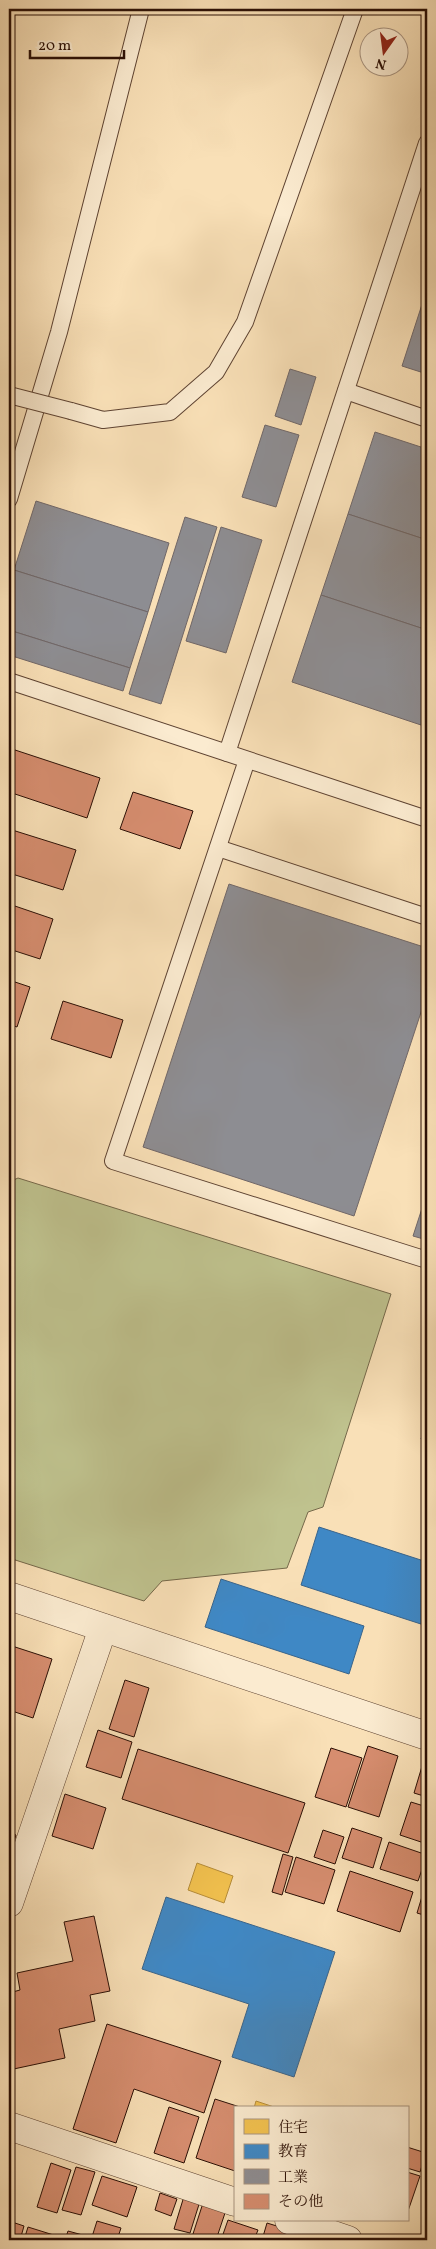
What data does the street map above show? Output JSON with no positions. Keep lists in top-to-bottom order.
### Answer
{
  "legend": [
    "住宅",
    "教育",
    "工業",
    "その他"
  ],
  "scale_bar": "20 m",
  "north": "bottom"
}
